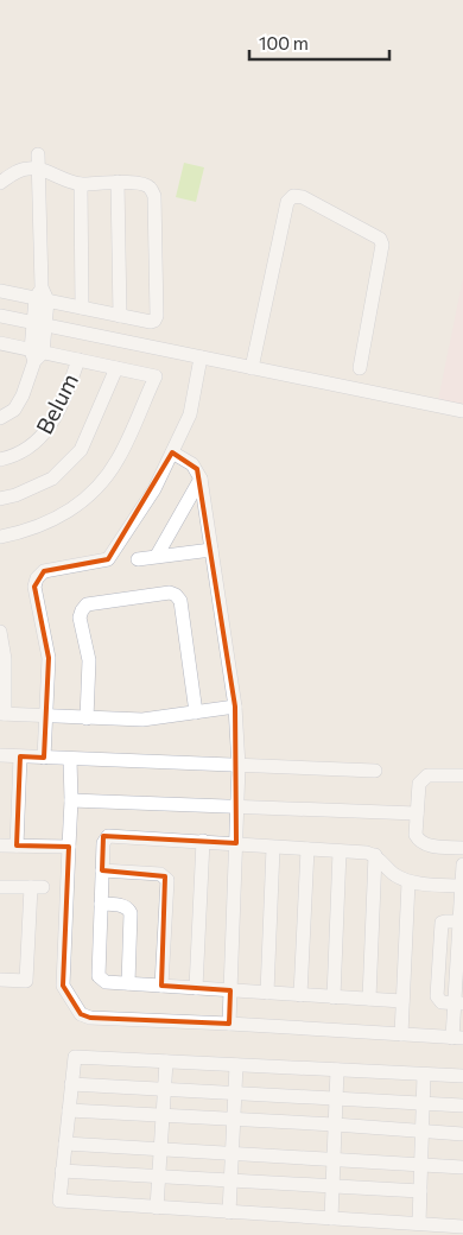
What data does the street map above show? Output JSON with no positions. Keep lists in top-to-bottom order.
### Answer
{
  "streets": {
    "street": ["Belum"]
  },
  "scale_bar": "100 m"
}
